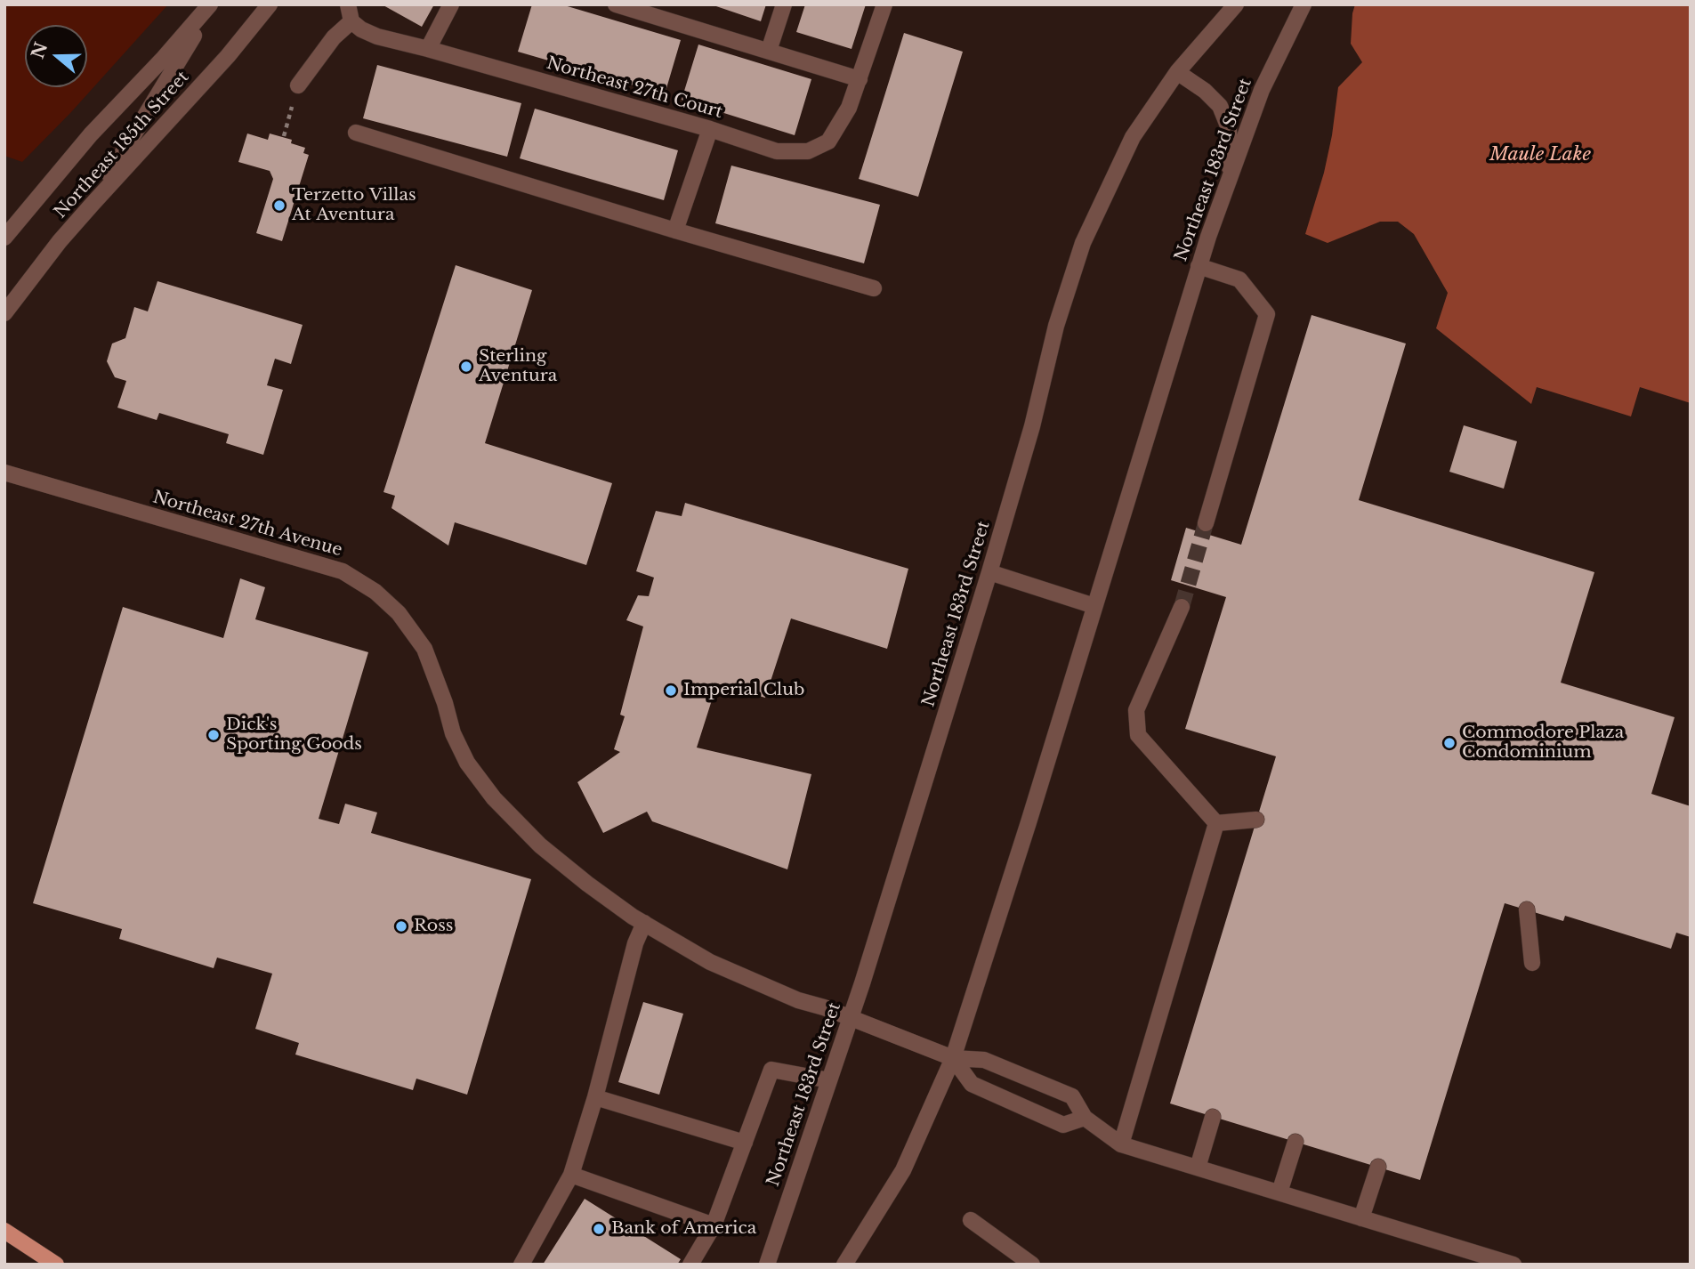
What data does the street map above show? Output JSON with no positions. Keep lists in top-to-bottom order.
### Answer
{
  "streets": {
    "street": [
      "Northeast 27th Court",
      "Northeast 185th Street",
      "Northeast 183rd Street",
      "Northeast 27th Avenue"
    ]
  },
  "crossings": [
    ["Northeast 183rd Street", "Northeast 27th Avenue"]
  ],
  "water": ["Maule Lake"],
  "places": [
    "Terzetto Villas At Aventura",
    "Sterling Aventura",
    "Imperial Club",
    "Dick's Sporting Goods",
    "Commodore Plaza Condominium",
    "Ross",
    "Bank of America"
  ],
  "north": "left"
}
